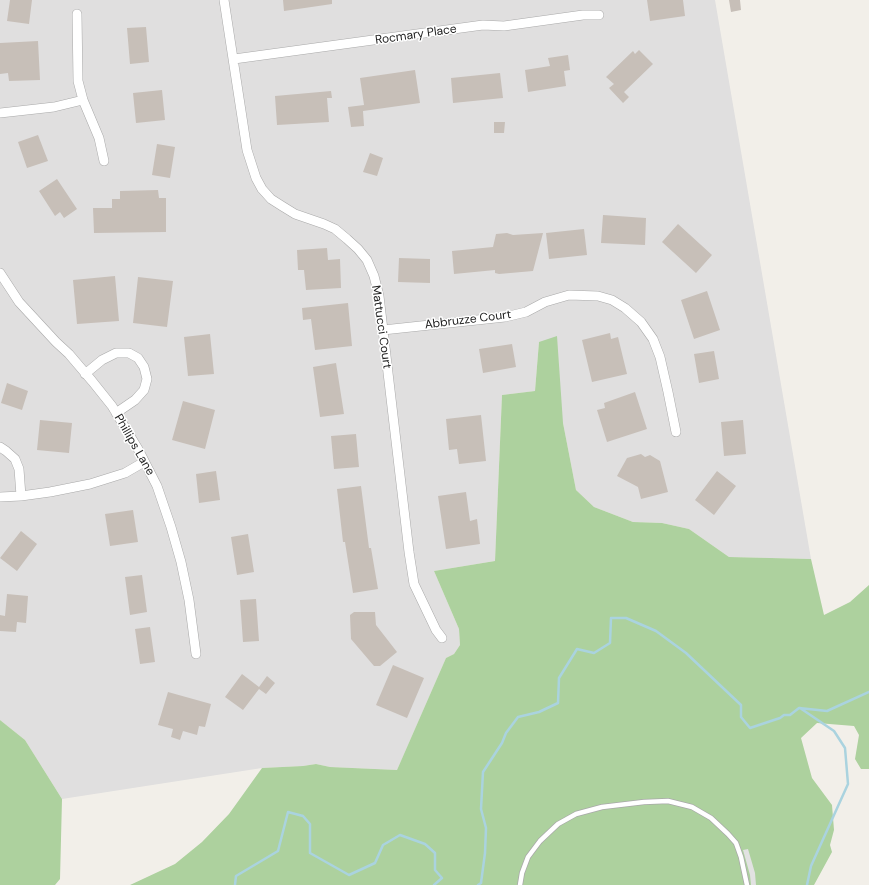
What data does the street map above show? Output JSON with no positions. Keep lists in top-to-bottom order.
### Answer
{
  "streets": {
    "street": [
      "Rocmary Place",
      "Abbruzze Court",
      "Mattucci Court",
      "Phillips Lane"
    ]
  },
  "crossings": [
    ["Rocmary Place", "Mattucci Court"],
    ["Abbruzze Court", "Mattucci Court"]
  ]
}
